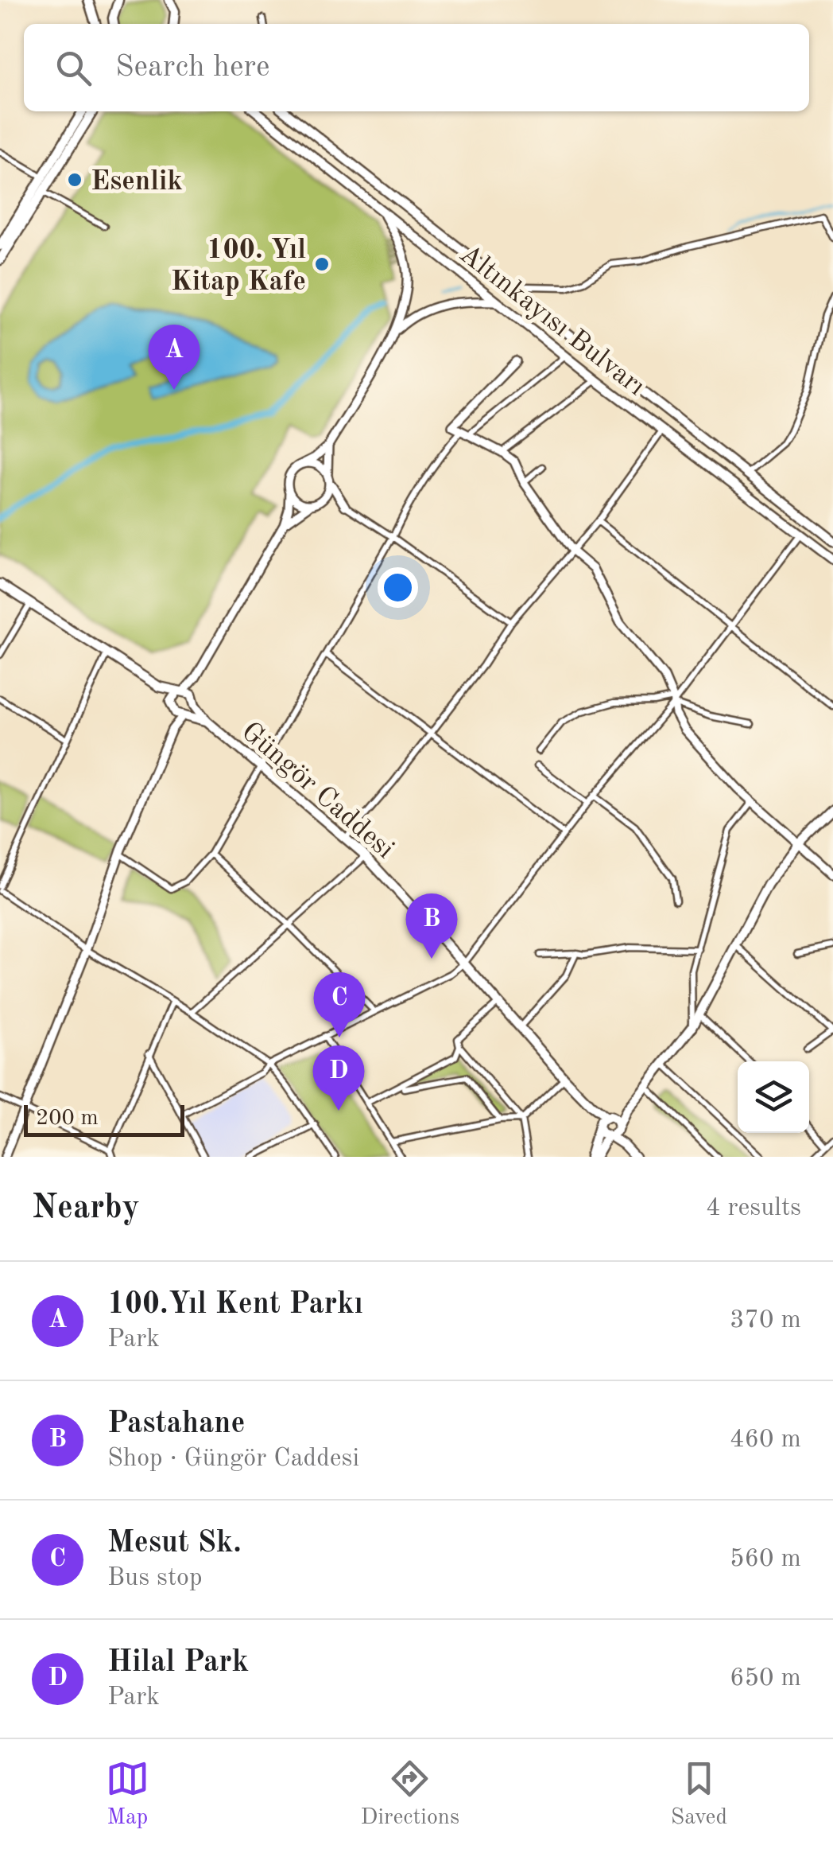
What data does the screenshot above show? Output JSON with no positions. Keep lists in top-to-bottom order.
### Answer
{
  "streets": {
    "main road": ["Altınkayısı Bulvarı", "Güngör Caddesi"]
  },
  "places": ["Esenlik", "100. Yıl Kitap Kafe"],
  "scale_bar": "200 m",
  "page": {
    "search": "Search here",
    "pins": [
      "A",
      "B",
      "C",
      "D"
    ],
    "scale": "200 m",
    "heading": ["Nearby", "4 results"],
    "list": [
      {
        "mark": "A",
        "name": "100.Yıl Kent Parkı",
        "note": "Park",
        "value": "370 m"
      },
      {
        "mark": "B",
        "name": "Pastahane",
        "note": "Shop · Güngör Caddesi",
        "value": "460 m"
      },
      {
        "mark": "C",
        "name": "Mesut Sk.",
        "note": "Bus stop",
        "value": "560 m"
      },
      {
        "mark": "D",
        "name": "Hilal Park",
        "note": "Park",
        "value": "650 m"
      }
    ],
    "nav": ["Map", "Directions", "Saved"]
  }
}
